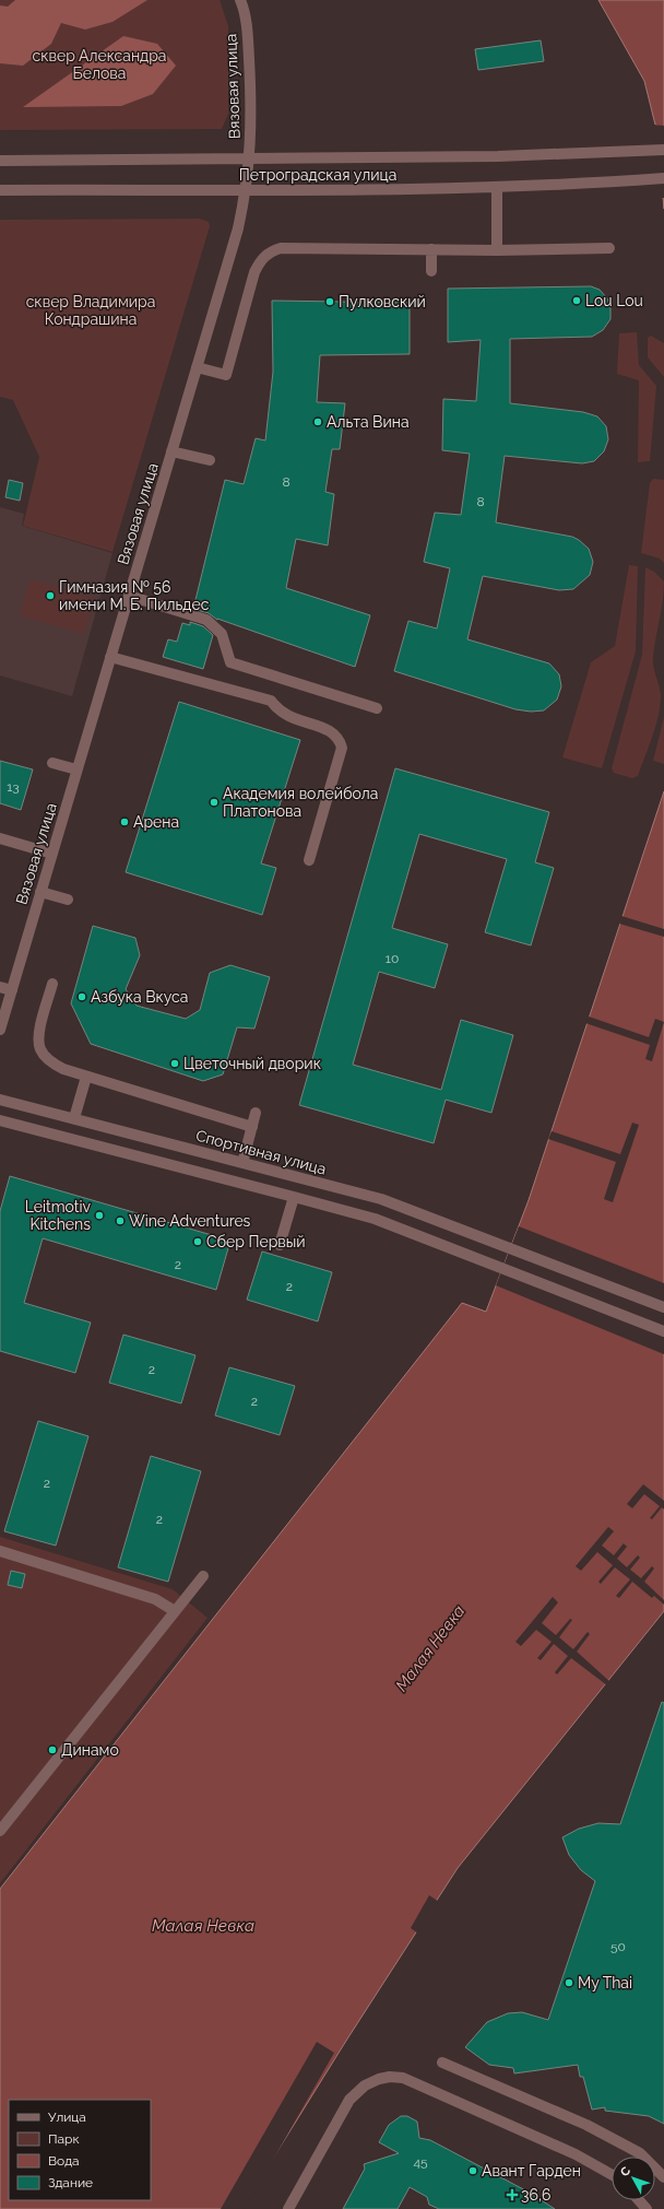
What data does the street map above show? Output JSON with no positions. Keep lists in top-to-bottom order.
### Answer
{
  "streets": {
    "street": ["Вязовая улица", "Петроградская улица", "Спортивная улица"]
  },
  "crossings": [
    ["Вязовая улица", "Петроградская улица"]
  ],
  "water": ["Малая Невка"],
  "parks": ["сквер Александра Белова", "сквер Владимира Кондрашина"],
  "places": {
    "other": [
      "Lou Lou",
      "Пулковский",
      "Альта Вина",
      "Гимназия № 56 имени М. Б. Пильдес",
      "Академия волейбола Платонова",
      "Арена",
      "Азбука Вкуса",
      "Цветочный дворик",
      "Leitmotiv Kitchens",
      "Wine Adventures",
      "Сбер Первый",
      "Динамо",
      "My Thai",
      "Авант Гарден"
    ],
    "health": ["36,6"]
  },
  "house_numbers": [
    "8",
    "8",
    "13",
    "10",
    "2",
    "2",
    "2",
    "2",
    "2",
    "2",
    "50",
    "45"
  ],
  "legend": [
    "Улица",
    "Парк",
    "Вода",
    "Здание"
  ],
  "north": "top left"
}
